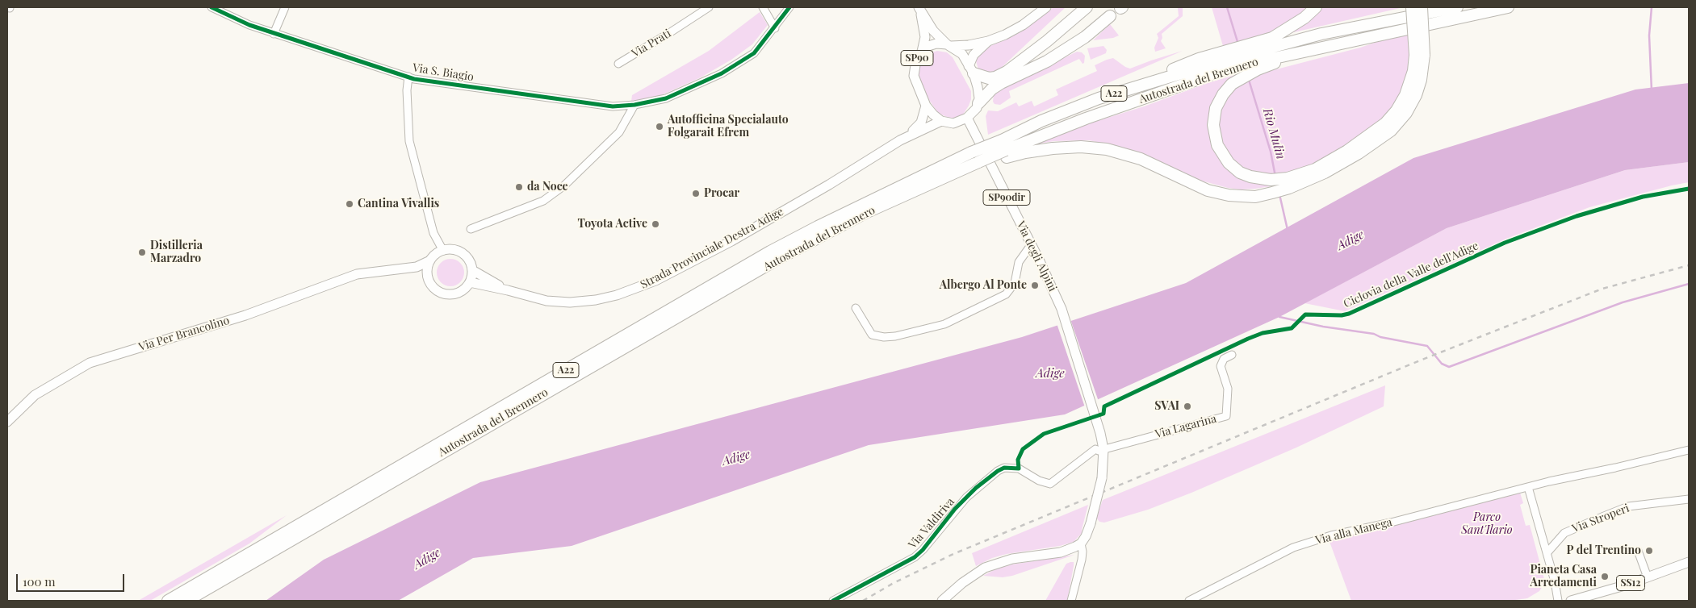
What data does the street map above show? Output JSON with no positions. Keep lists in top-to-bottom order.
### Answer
{
  "streets": {
    "highway": ["Autostrada del Brennero", "A22"],
    "main road": [
      "SP90",
      "SP90dir",
      "Strada Provinciale Destra Adige",
      "Via degli Alpini",
      "Via Per Brancolino",
      "SS12"
    ],
    "street": [
      "Via Prati",
      "Via S. Biagio",
      "Via Lagarina",
      "Via Stroperi",
      "Via Valdiriva",
      "Via alla Manega"
    ],
    "cycle path": ["Ciclovia della Valle dell'Adige"]
  },
  "crossings": [
    ["SP90", "Strada Provinciale Destra Adige"],
    ["SP90", "Via degli Alpini"],
    ["SP90dir", "Via degli Alpini"],
    ["SP90dir", "Via Lagarina"],
    ["SP90dir", "Via Valdiriva"],
    ["Strada Provinciale Destra Adige", "Via degli Alpini"],
    ["Via degli Alpini", "Via Lagarina"],
    ["Via degli Alpini", "Via Valdiriva"],
    ["Via Lagarina", "Via Valdiriva"]
  ],
  "water": ["Rio Mulin", "Adige"],
  "parks": ["Parco Sant'Ilario"],
  "places": [
    "Autofficina Specialauto Folgarait Efrem",
    "da Noce",
    "Procar",
    "Cantina Vivallis",
    "Toyota Active",
    "Distilleria Marzadro",
    "Albergo Al Ponte",
    "SVAI",
    "P del Trentino",
    "Pianeta Casa Arredamenti"
  ],
  "scale_bar": "100 m"
}
